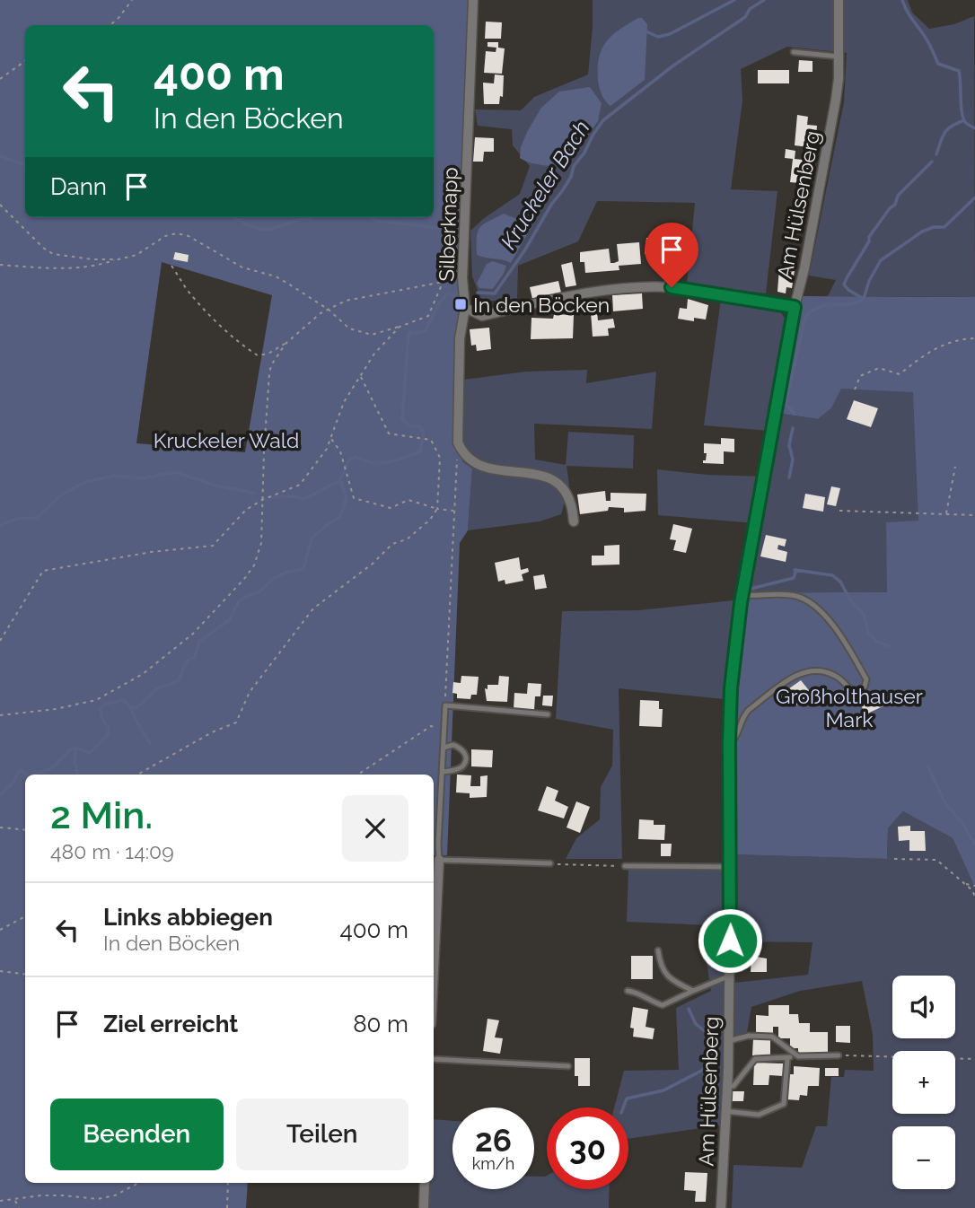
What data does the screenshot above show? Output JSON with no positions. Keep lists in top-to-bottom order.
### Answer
{
  "streets": {
    "street": ["Am Hülsenberg", "Silberknapp"]
  },
  "water": ["Kruckeler Bach"],
  "parks": ["Kruckeler Wald", "Großholthauser Mark"],
  "places": {
    "transit": ["In den Böcken"]
  },
  "page": {
    "turn": ["400 m", "In den Böcken"],
    "then": "Dann",
    "heading": ["2 Min.", "480 m · 14:09"],
    "list": [
      {
        "name": "Links abbiegen",
        "note": "In den Böcken",
        "value": "400 m"
      },
      {
        "name": "Ziel erreicht",
        "value": "80 m"
      }
    ],
    "map_buttons": ["+", "−"],
    "buttons": ["Beenden", "Teilen"],
    "speed": "26 km/h",
    "limit": "30"
  }
}
